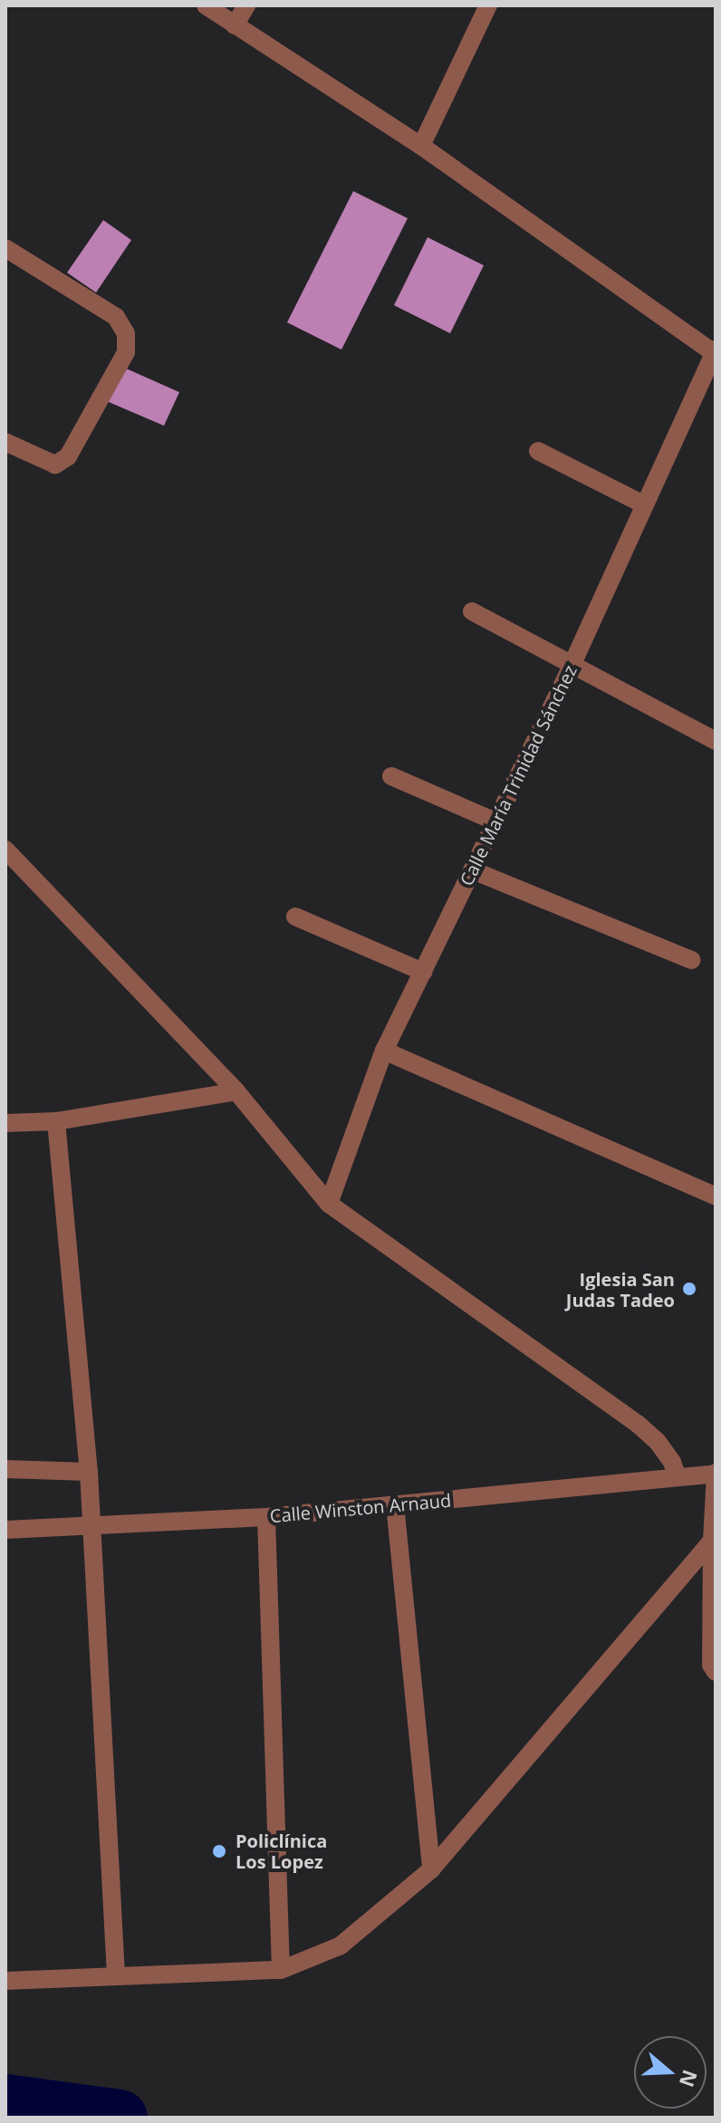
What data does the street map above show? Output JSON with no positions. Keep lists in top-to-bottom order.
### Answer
{
  "streets": {
    "street": ["Calle María Trinidad Sánchez", "Calle Winston Arnaud"]
  },
  "places": ["Iglesia San Judas Tadeo", "Policlínica Los Lopez"],
  "north": "right"
}
